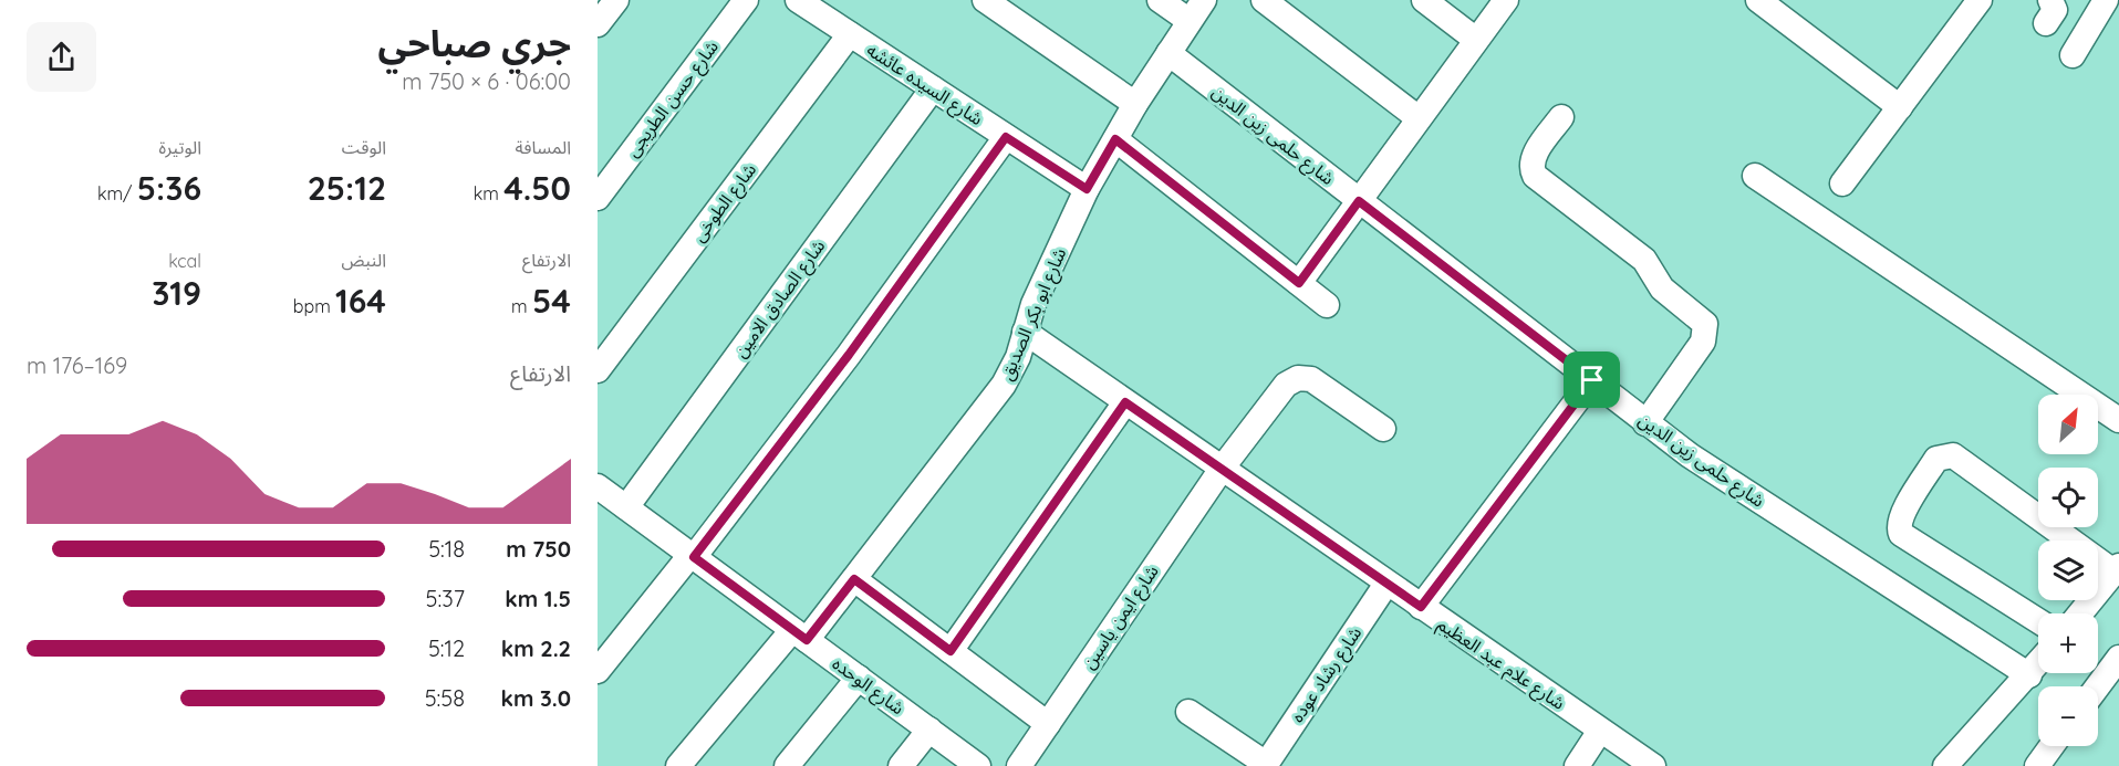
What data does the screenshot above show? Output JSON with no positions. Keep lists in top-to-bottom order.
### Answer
{
  "streets": {
    "street": [
      "شارع السيده عائشه",
      "شارع حسن الطريجى",
      "شارع حلمى زين الدين",
      "شارع الطوخى",
      "شارع الصادق الامين",
      "شارع ابو بكر الصديق",
      "شارع ايمن ياسين",
      "شارع علام عبد العظيم",
      "شارع رشاد عوده",
      "شارع الوحده"
    ]
  },
  "crossings": [
    ["شارع السيده عائشه", "شارع الطوخى"],
    ["شارع السيده عائشه", "شارع الصادق الامين"],
    ["شارع السيده عائشه", "شارع ابو بكر الصديق"],
    ["شارع حلمى زين الدين", "شارع ابو بكر الصديق"],
    ["شارع الصادق الامين", "شارع الوحده"],
    ["شارع ابو بكر الصديق", "شارع علام عبد العظيم"],
    ["شارع ابو بكر الصديق", "شارع الوحده"],
    ["شارع ايمن ياسين", "شارع علام عبد العظيم"],
    ["شارع علام عبد العظيم", "شارع رشاد عوده"]
  ],
  "north": "top right",
  "page": {
    "heading": ["جري صباحي", "06:00 · 6 × 750 m"],
    "stats": [
      ["المسافة", "4.50 km"],
      ["الوقت", "25:12"],
      ["الوتيرة", "5:36 /km"],
      ["الارتفاع", "54 m"],
      ["النبض", "164 bpm"],
      ["kcal", "319"]
    ],
    "chart": ["الارتفاع", "169–176 m"],
    "map_buttons": ["+", "−"],
    "list": [
      {
        "name": "750 m",
        "note": "5:18"
      },
      {
        "name": "1.5 km",
        "note": "5:37"
      },
      {
        "name": "2.2 km",
        "note": "5:12"
      },
      {
        "name": "3.0 km",
        "note": "5:58"
      }
    ]
  }
}
